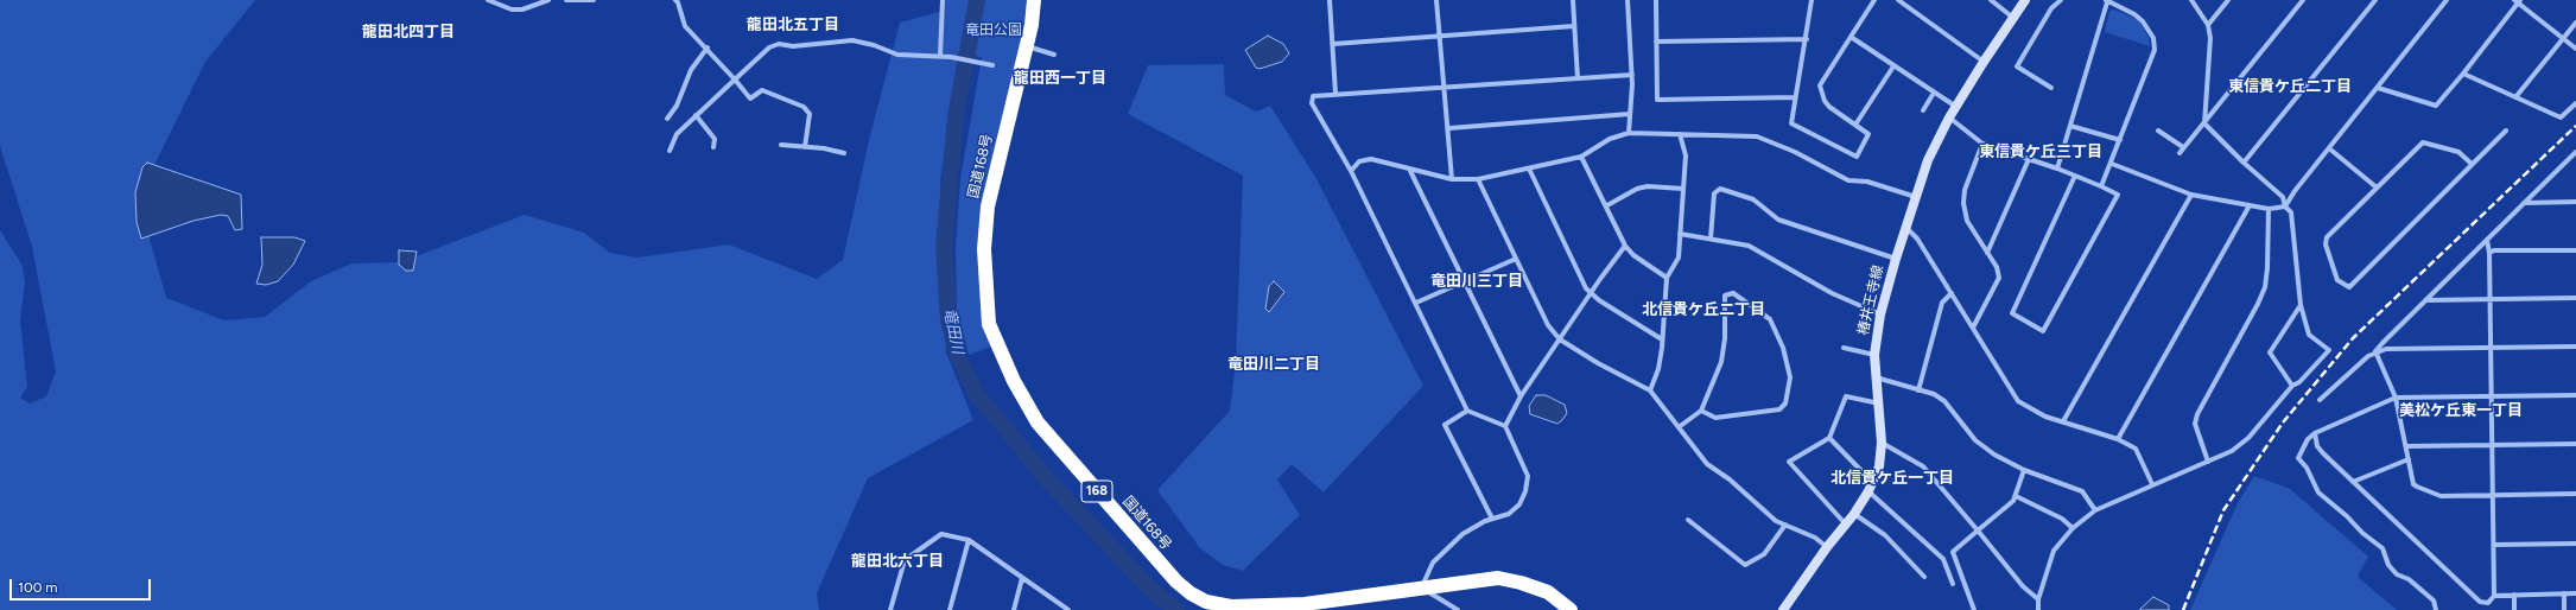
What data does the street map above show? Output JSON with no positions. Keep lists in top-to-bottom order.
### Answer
{
  "streets": {
    "highway": ["国道168号", "168"],
    "main road": ["椿井王寺線"]
  },
  "districts": [
    "龍田北五丁目",
    "龍田北四丁目",
    "龍田西一丁目",
    "東信貴ケ丘二丁目",
    "東信貴ケ丘三丁目",
    "竜田川三丁目",
    "北信貴ケ丘二丁目",
    "竜田川二丁目",
    "美松ケ丘東一丁目",
    "北信貴ケ丘一丁目",
    "龍田北六丁目"
  ],
  "water": ["竜田川"],
  "parks": ["竜田公園"],
  "scale_bar": "100 m"
}
